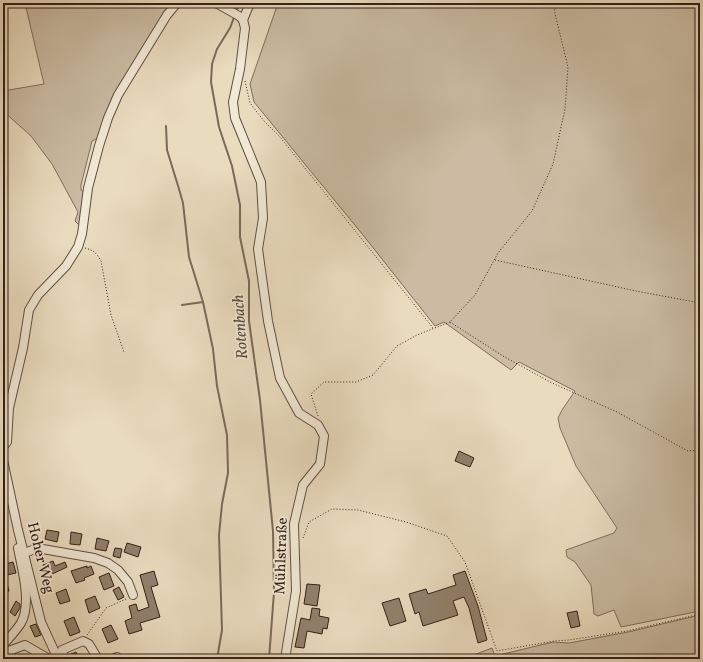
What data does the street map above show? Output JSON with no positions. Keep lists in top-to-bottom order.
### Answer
{
  "streets": {
    "street": ["Mühlstraße", "Hoher Weg"]
  },
  "water": ["Rotenbach"]
}
